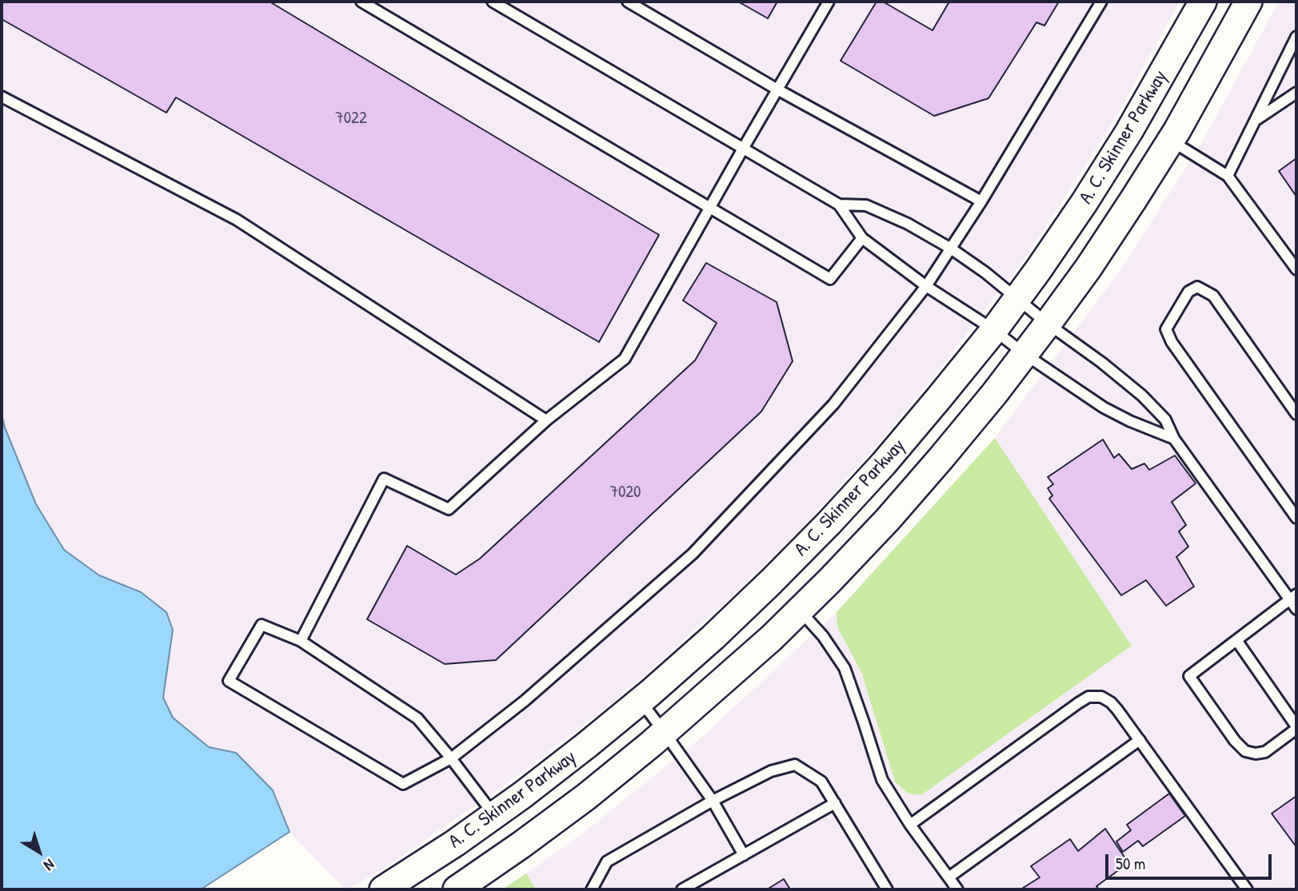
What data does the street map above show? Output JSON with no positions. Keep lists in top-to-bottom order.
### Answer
{
  "streets": {
    "main road": ["A. C. Skinner Parkway"]
  },
  "house_numbers": ["7022", "7020"],
  "scale_bar": "50 m",
  "north": "bottom right"
}
